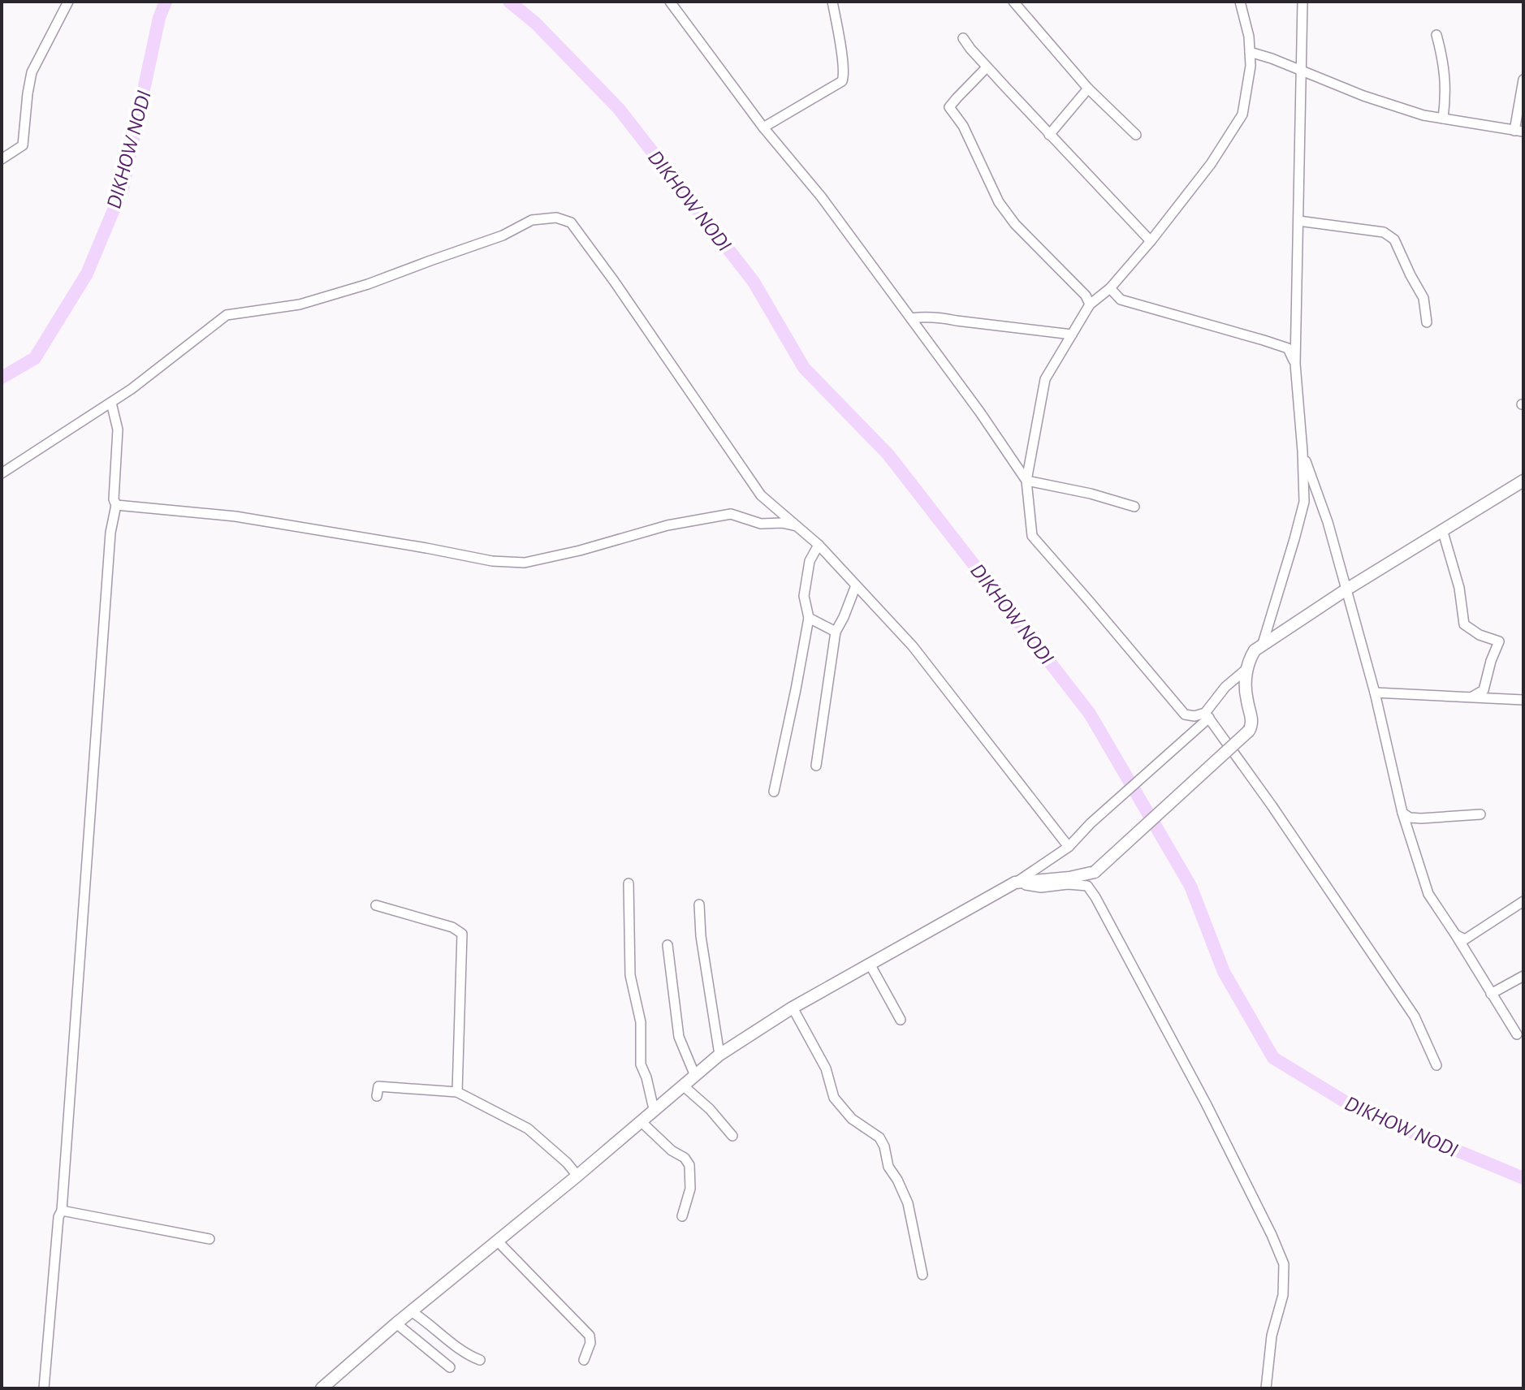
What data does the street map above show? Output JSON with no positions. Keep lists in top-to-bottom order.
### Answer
{
  "water": ["DIKHOW NODI"]
}
